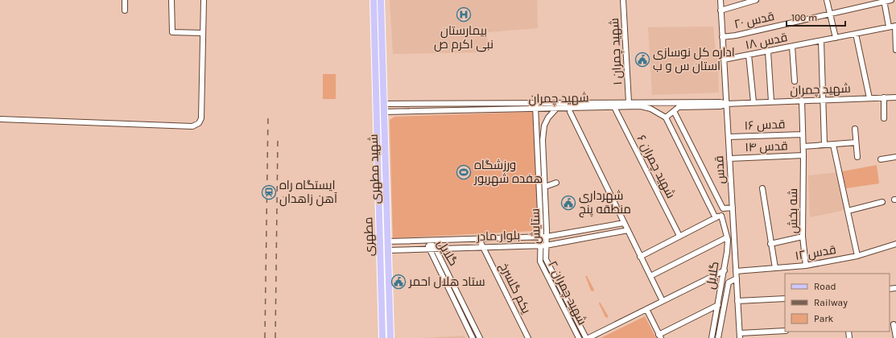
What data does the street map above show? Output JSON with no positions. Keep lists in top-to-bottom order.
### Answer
{
  "streets": {
    "main road": ["شهید مطهری", "مطهری"],
    "street": [
      "قدس ۲۰",
      "قدس ۱۸",
      "شهید چمران ۱",
      "شهید چمران",
      "قدس ۱۶",
      "قدس ۱۴",
      "شهید چمران ۶",
      "قدس",
      "شه بخش",
      "ستایش",
      "بلوار مادر",
      "گلایل",
      "قدس ۱۲",
      "یکم گلسرخ",
      "شهید چمران ۲"
    ]
  },
  "crossings": [
    ["قدس ۲۰", "قدس"],
    ["قدس ۱۸", "قدس"],
    ["شهید چمران ۱", "شهید چمران"],
    ["شهید چمران", "شهید چمران ۶"],
    ["شهید چمران", "شهید مطهری"],
    ["شهید چمران", "قدس"],
    ["شهید چمران", "شه بخش"],
    ["شهید چمران", "ستایش"],
    ["قدس ۱۶", "قدس"],
    ["قدس ۱۶", "شه بخش"],
    ["قدس ۱۴", "قدس"],
    ["قدس ۱۴", "شه بخش"],
    ["شهید مطهری", "بلوار مادر"],
    ["قدس", "گلایل"],
    ["قدس", "قدس ۱۲"],
    ["شه بخش", "قدس ۱۲"],
    ["ستایش", "بلوار مادر"],
    ["ستایش", "شهید چمران ۲"],
    ["بلوار مادر", "گلایل"],
    ["بلوار مادر", "یکم گلسرخ"],
    ["بلوار مادر", "شهید چمران ۲"]
  ],
  "places": {
    "hospital": ["بیمارستان نبی اکرم ص"],
    "public building": ["اداره کل نوسازی استان س و ب", "شهرداری منطقه پنج", "ستاد هلال احمر"],
    "sports": ["ورزشگاه هفده شهریور"],
    "station": ["ایستگاه راه آهن زاهدان"]
  },
  "legend": ["Road", "Railway", "Park"],
  "scale_bar": "100 m"
}
